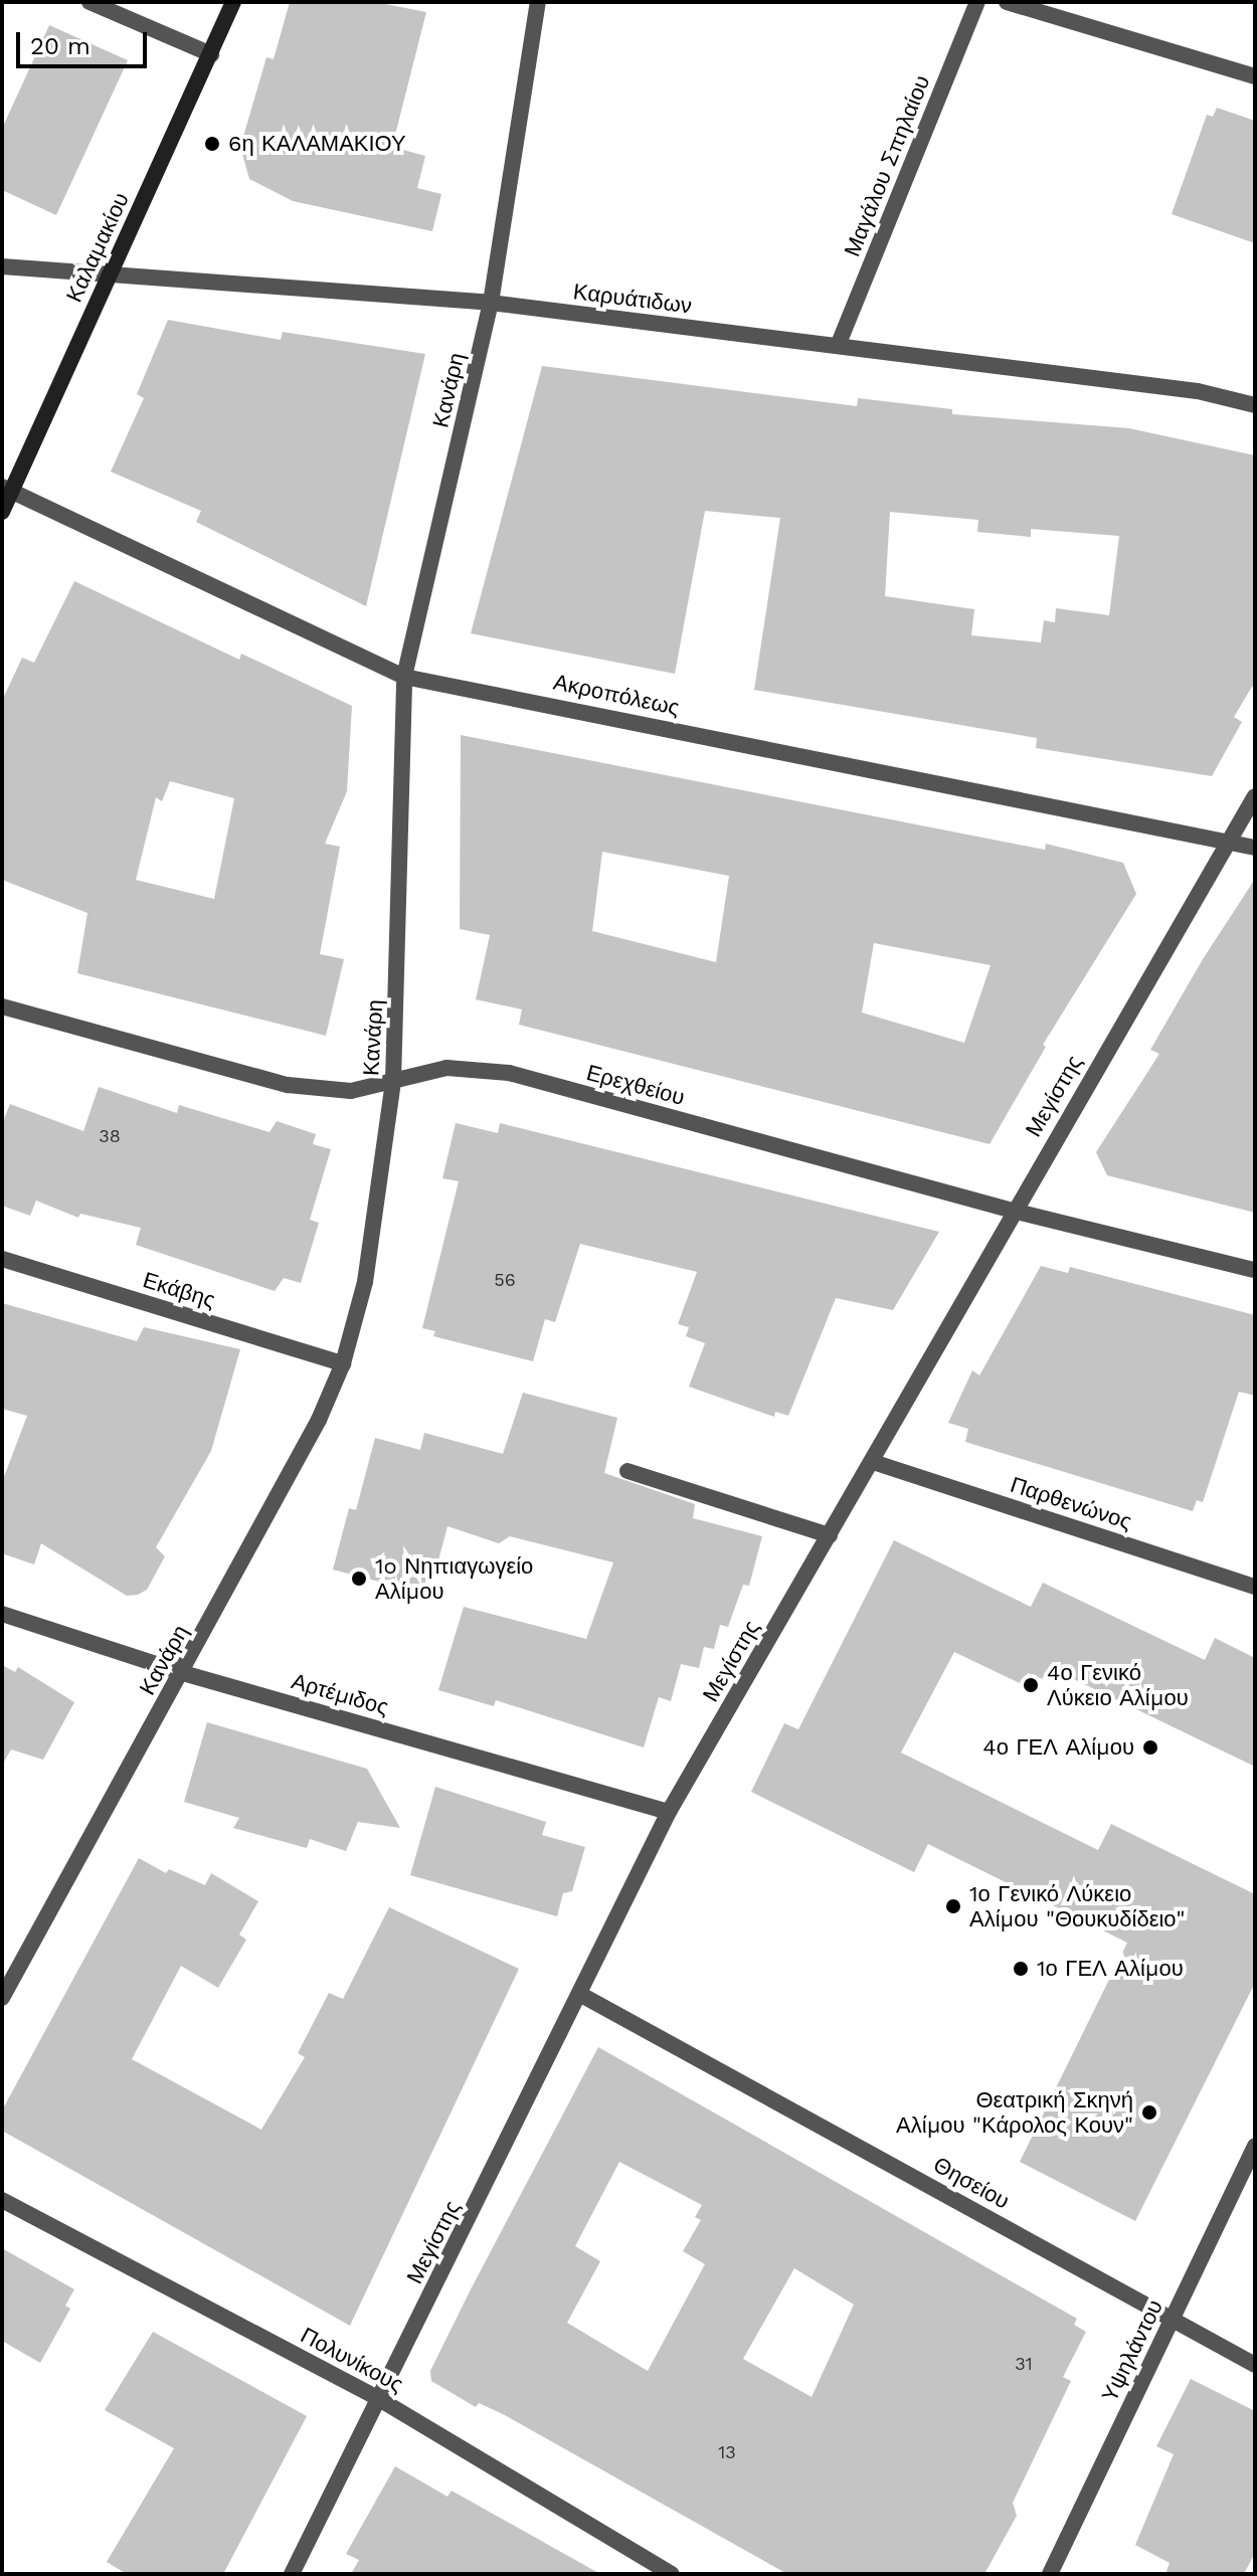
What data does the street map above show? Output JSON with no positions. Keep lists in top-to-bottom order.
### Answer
{
  "streets": {
    "main road": ["Καλαμακίου"],
    "street": [
      "Μαγάλου Σπηλαίου",
      "Καρυάτιδων",
      "Κανάρη",
      "Ακροπόλεως",
      "Ερεχθείου",
      "Μεγίστης",
      "Εκάβης",
      "Παρθενώνος",
      "Αρτέμιδος",
      "Θησείου",
      "Υψηλάντου",
      "Πολυνίκους"
    ]
  },
  "crossings": [
    ["Μαγάλου Σπηλαίου", "Καρυάτιδων"],
    ["Καλαμακίου", "Καρυάτιδων"],
    ["Καλαμακίου", "Ακροπόλεως"],
    ["Καρυάτιδων", "Κανάρη"],
    ["Κανάρη", "Ακροπόλεως"],
    ["Κανάρη", "Ερεχθείου"],
    ["Κανάρη", "Εκάβης"],
    ["Κανάρη", "Αρτέμιδος"],
    ["Ακροπόλεως", "Μεγίστης"],
    ["Ερεχθείου", "Μεγίστης"],
    ["Μεγίστης", "Παρθενώνος"],
    ["Μεγίστης", "Αρτέμιδος"],
    ["Μεγίστης", "Θησείου"],
    ["Μεγίστης", "Πολυνίκους"],
    ["Θησείου", "Υψηλάντου"]
  ],
  "places": [
    "6η ΚΑΛΑΜΑΚΙΟΥ",
    "1o Νηπιαγωγείο Αλίμου",
    "4ο Γενικό Λύκειο Αλίμου",
    "4ο ΓΕΛ Αλίμου",
    "1ο Γενικό Λύκειο Αλίμου \"Θουκυδίδειο\"",
    "1ο ΓΕΛ Αλίμου",
    "Θεατρική Σκηνή Αλίμου \"Κάρολος Κουν\""
  ],
  "house_numbers": [
    "38",
    "56",
    "31",
    "13"
  ],
  "scale_bar": "20 m"
}
